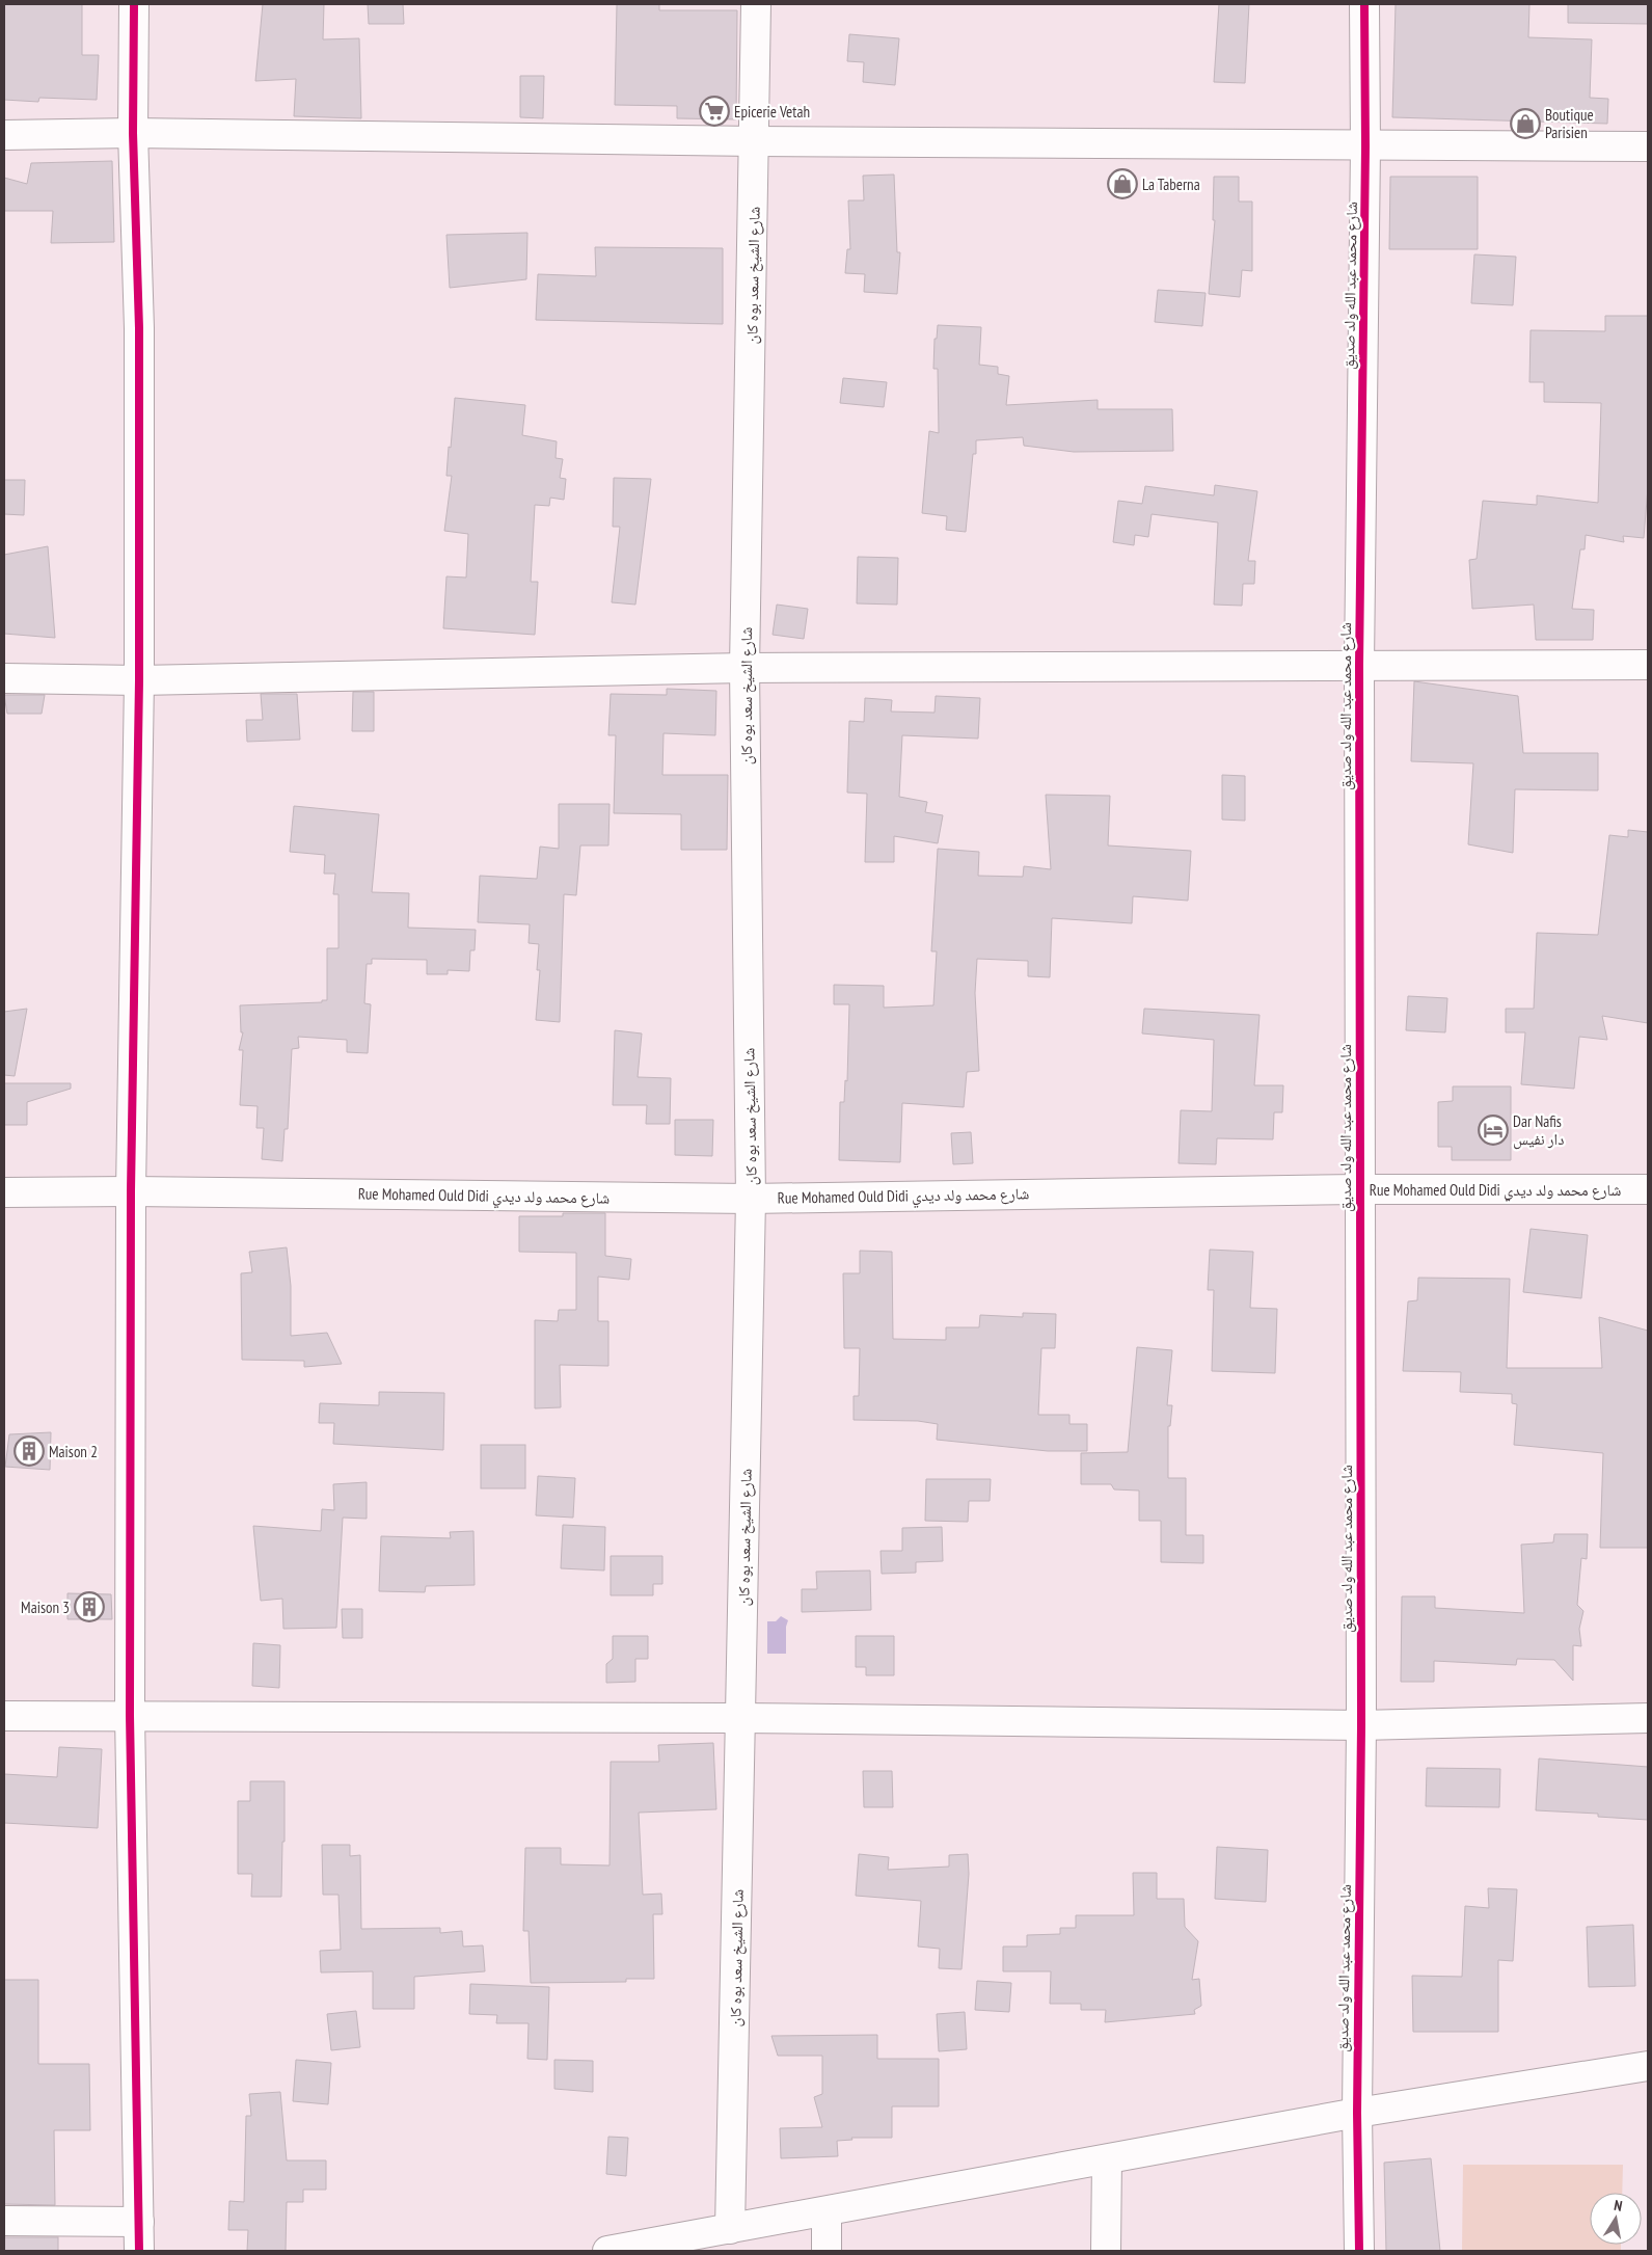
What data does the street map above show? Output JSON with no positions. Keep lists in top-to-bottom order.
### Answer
{
  "streets": {
    "street": ["شارع الشيخ سعد بوه كان", "شارع محمد عبد الله ولد صديق", "Rue Mohamed Ould Didi شارع محمد ولد ديدي"]
  },
  "crossings": [
    ["شارع الشيخ سعد بوه كان", "Rue Mohamed Ould Didi شارع محمد ولد ديدي"],
    ["شارع محمد عبد الله ولد صديق", "Rue Mohamed Ould Didi شارع محمد ولد ديدي"]
  ],
  "places": {
    "supermarket": ["Epicerie Vetah"],
    "shop": ["Boutique Parisien", "La Taberna"],
    "hotel": ["Dar Nafis دار نفيس"],
    "building": ["Maison 2", "Maison 3"]
  },
  "north": "top"
}
